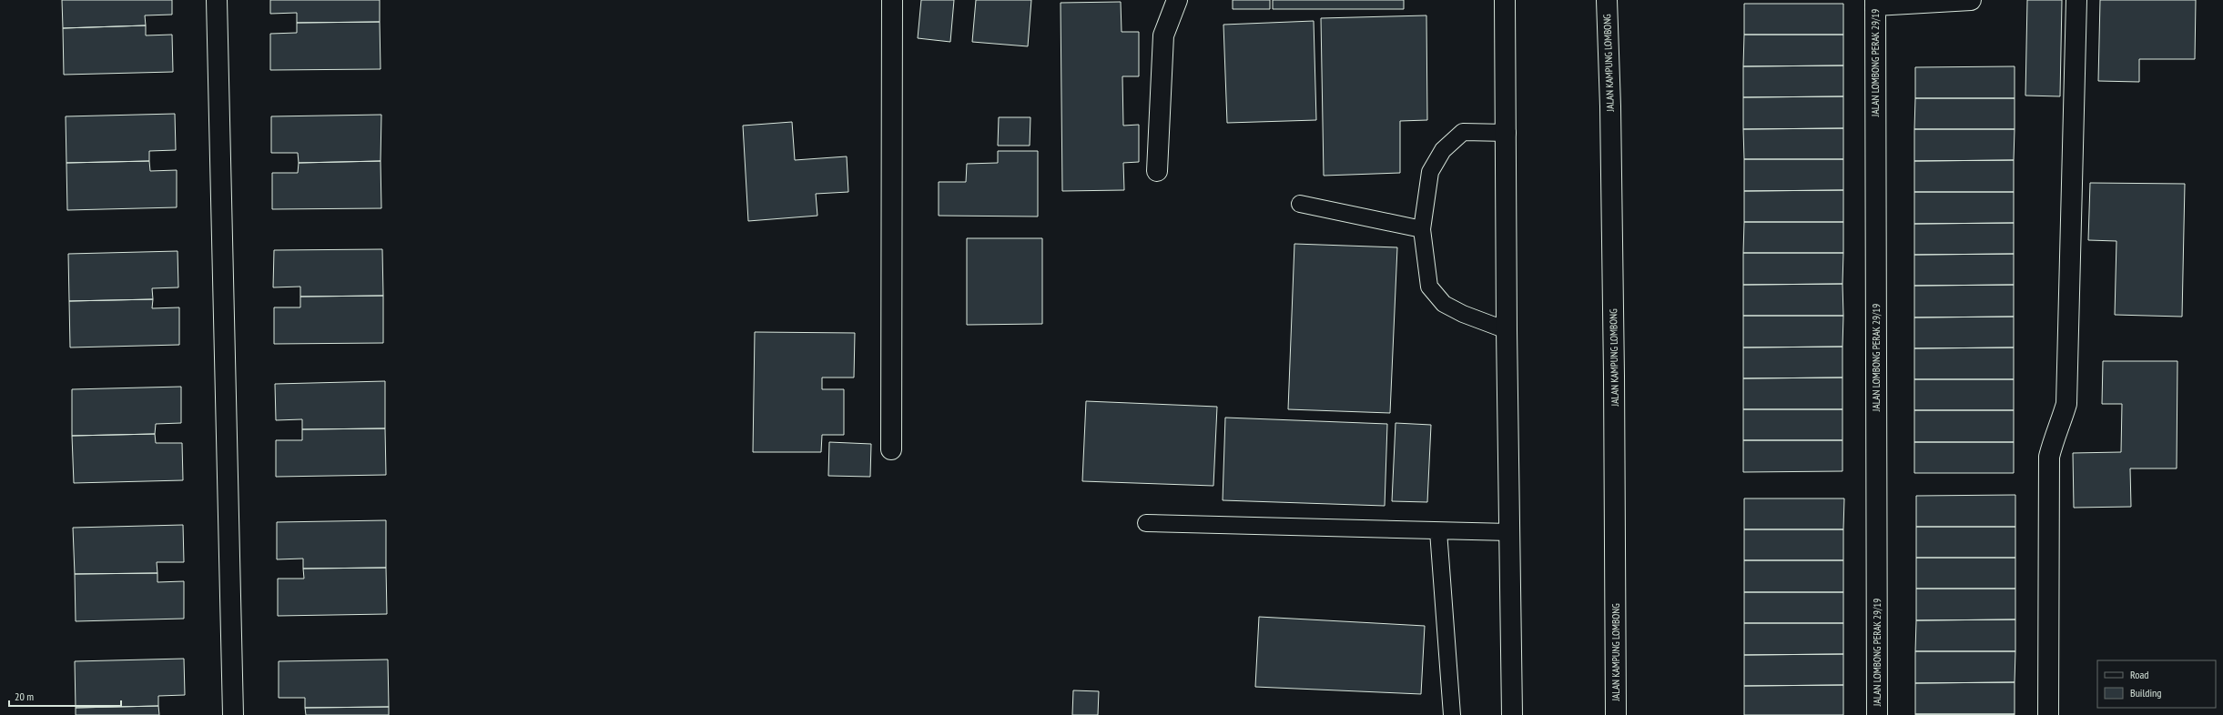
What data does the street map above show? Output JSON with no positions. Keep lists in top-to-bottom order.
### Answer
{
  "streets": {
    "street": ["JALAN KAMPUNG LOMBONG", "JALAN LOMBONG PERAK 29/19"]
  },
  "legend": ["Road", "Building"],
  "scale_bar": "20 m"
}
